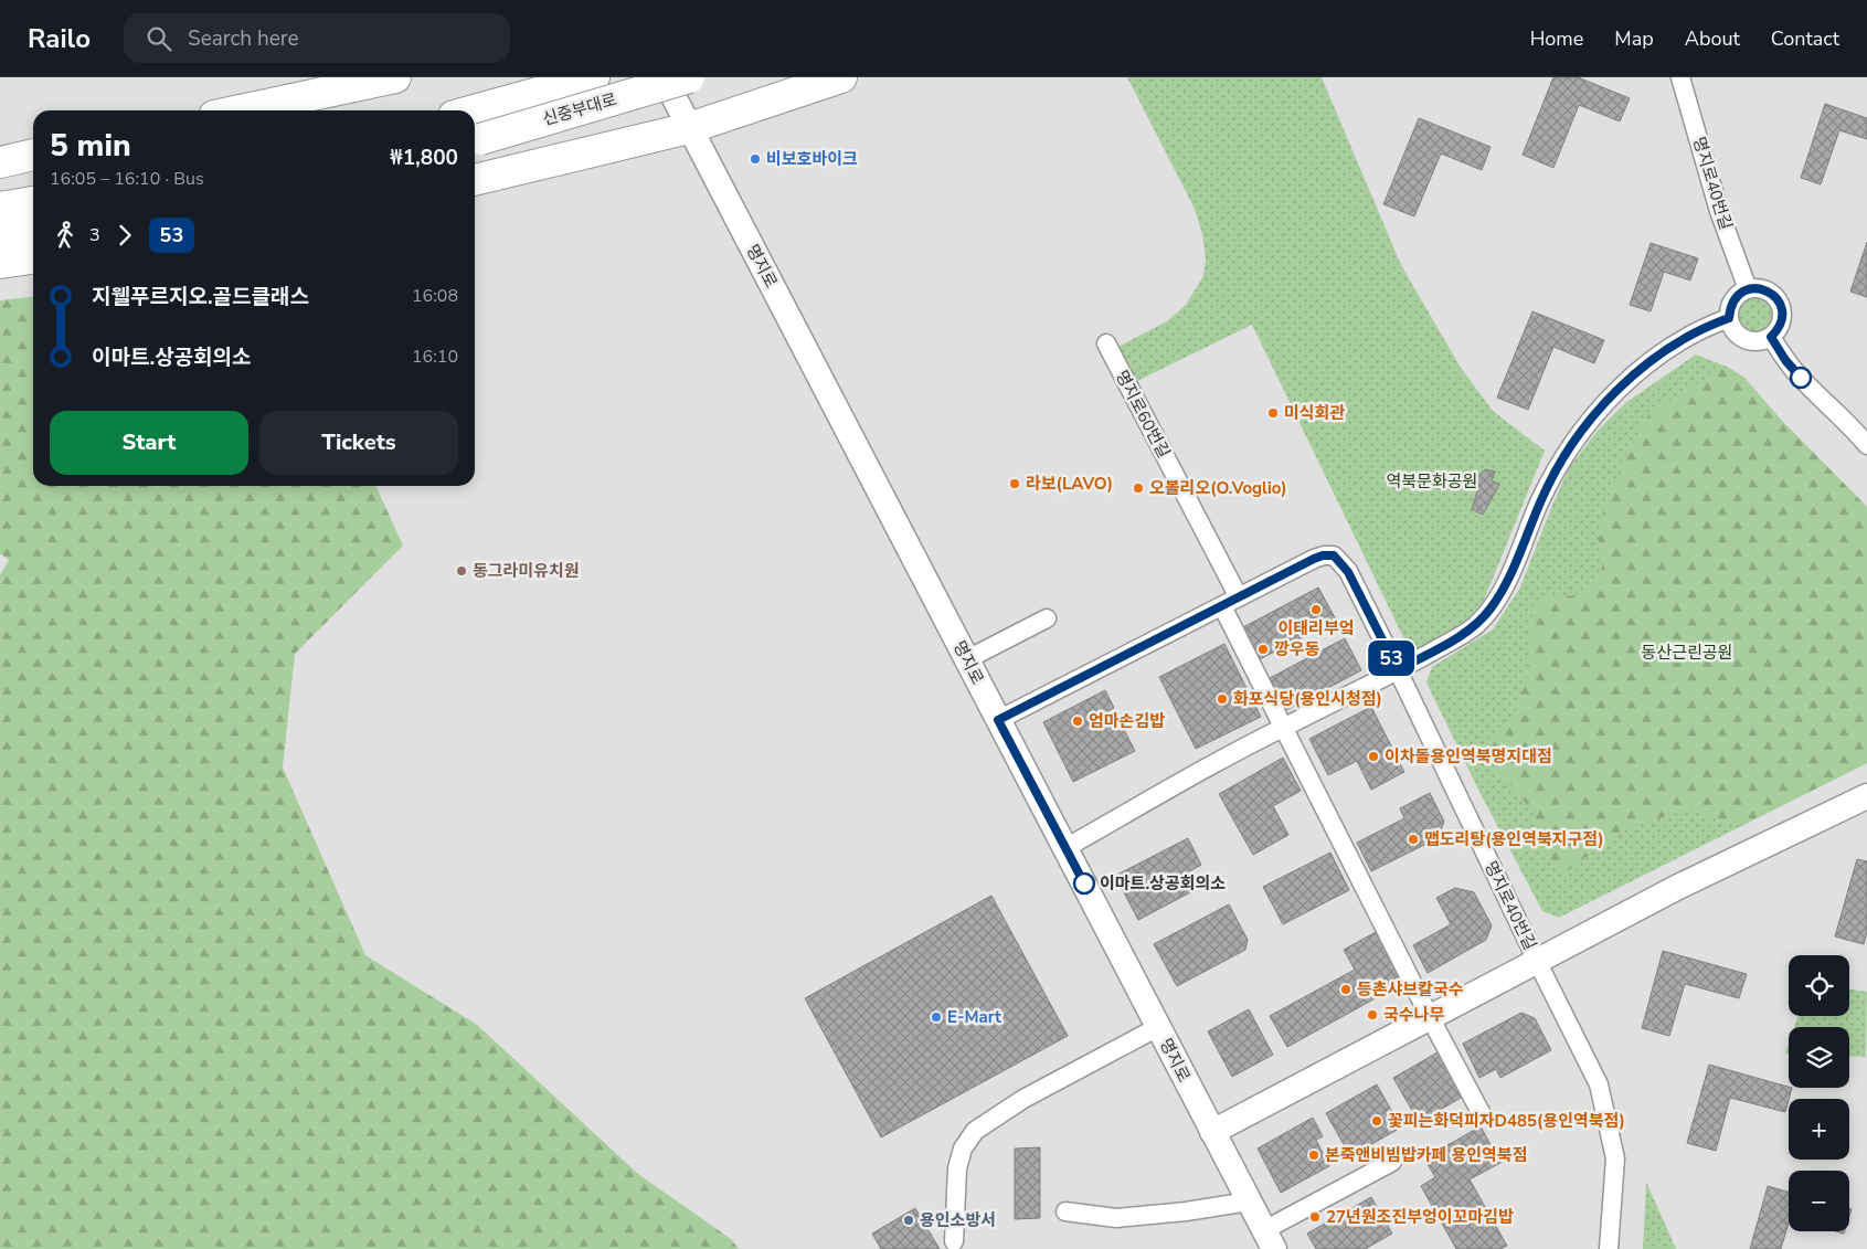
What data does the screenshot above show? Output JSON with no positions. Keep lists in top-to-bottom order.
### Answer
{
  "streets": {
    "highway": ["신중부대로"],
    "main road": ["명지로40번길", "명지로"],
    "street": ["명지로60번길"]
  },
  "crossings": [
    ["명지로40번길", "명지로"],
    ["명지로40번길", "명지로60번길"]
  ],
  "parks": ["역북문화공원", "동산근린공원"],
  "places": [
    "비보호바이크",
    "미식회관",
    "라보(LAVO)",
    "오볼리오(O.Voglio)",
    "동그라미유치원",
    "이태리부엌",
    "깡우동",
    "화포식당(용인시청점)",
    "엄마손김밥",
    "이차돌용인역북명지대점",
    "맵도리탕(용인역북지구점)",
    "이마트.상공회의소",
    "등촌샤브칼국수",
    "국수나무",
    "E-Mart",
    "꽃피는화덕피자D485(용인역북점)",
    "본죽앤비빔밥카페 용인역북점",
    "27년원조진부엉이꼬마김밥",
    "용인소방서"
  ],
  "lines": ["bus line 53"],
  "page": {
    "header": "Railo",
    "search": "Search here",
    "nav": [
      "Home",
      "Map",
      "About",
      "Contact"
    ],
    "on_map": "53",
    "heading": ["5 min", "16:05 – 16:10 · Bus", "₩1,800"],
    "legs": ["3", "53"],
    "list": [
      {
        "name": "지웰푸르지오.골드클래스",
        "value": "16:08"
      },
      {
        "name": "이마트.상공회의소",
        "value": "16:10"
      }
    ],
    "buttons": ["Start", "Tickets"],
    "map_buttons": ["+", "−"]
  }
}
